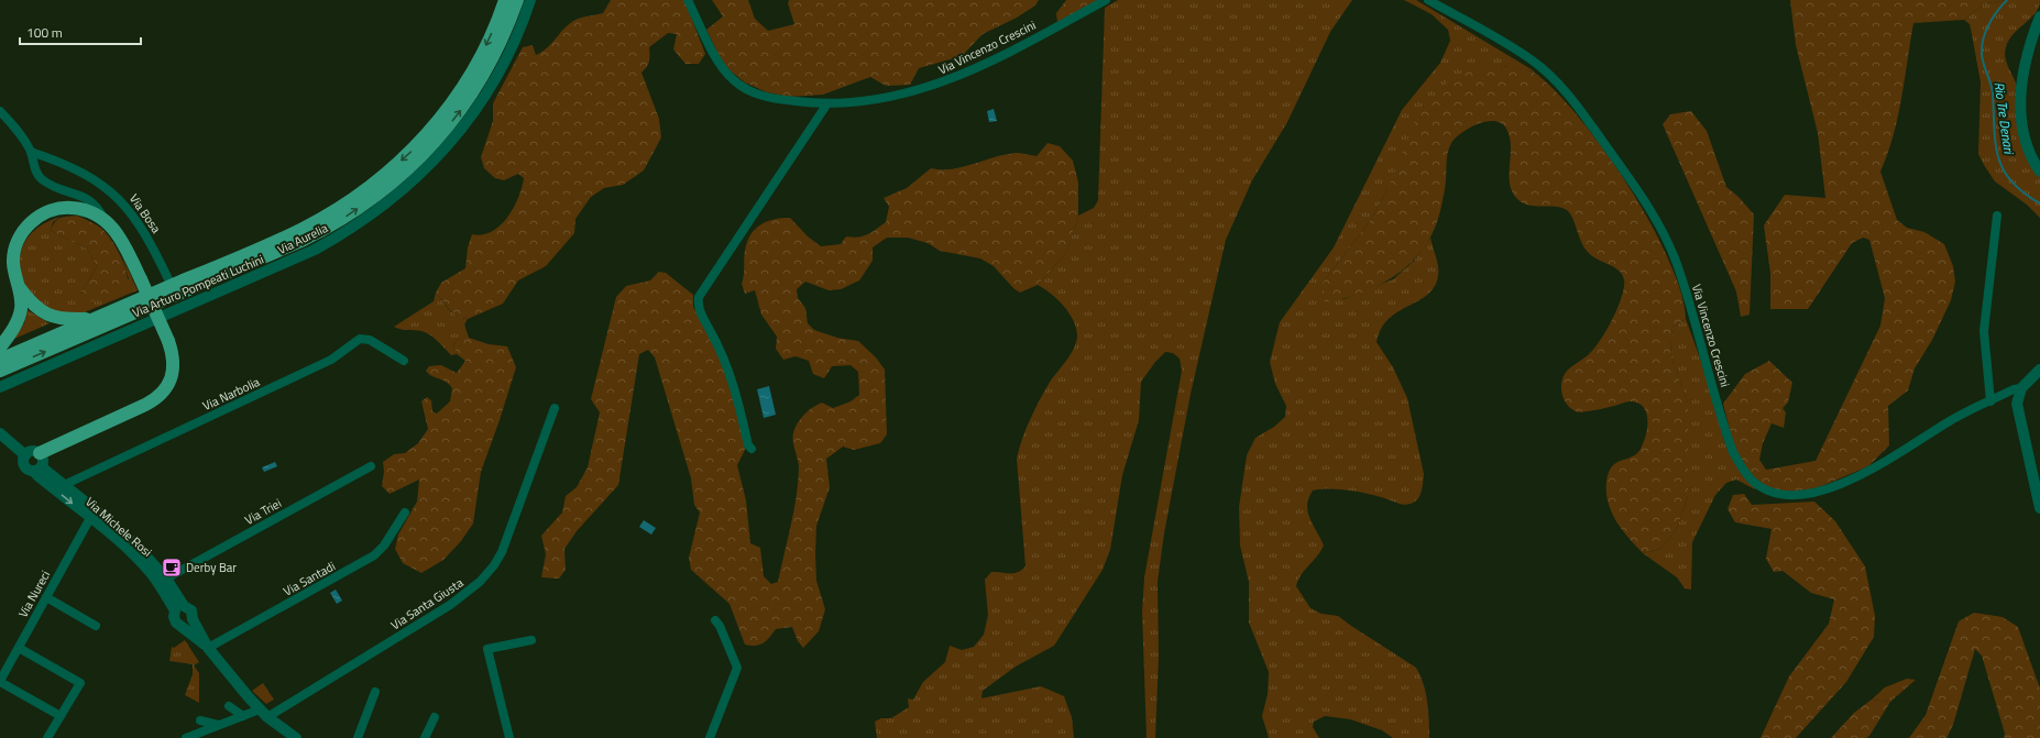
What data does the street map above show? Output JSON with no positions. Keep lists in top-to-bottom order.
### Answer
{
  "streets": {
    "highway": ["Via Aurelia"],
    "street": [
      "Via Vincenzo Crescini",
      "Via Bosa",
      "Via Arturo Pompeati Luchini",
      "Via Narbolia",
      "Via Triei",
      "Via Michele Rosi",
      "Via Santadi",
      "Via Nureci",
      "Via Santa Giusta"
    ]
  },
  "crossings": [
    ["Via Bosa", "Via Aurelia"],
    ["Via Narbolia", "Via Michele Rosi"],
    ["Via Triei", "Via Michele Rosi"],
    ["Via Michele Rosi", "Via Santadi"],
    ["Via Michele Rosi", "Via Nureci"],
    ["Via Michele Rosi", "Via Santa Giusta"]
  ],
  "water": ["Rio Tre Denari"],
  "places": {
    "cafe": ["Derby Bar"]
  },
  "scale_bar": "100 m"
}
